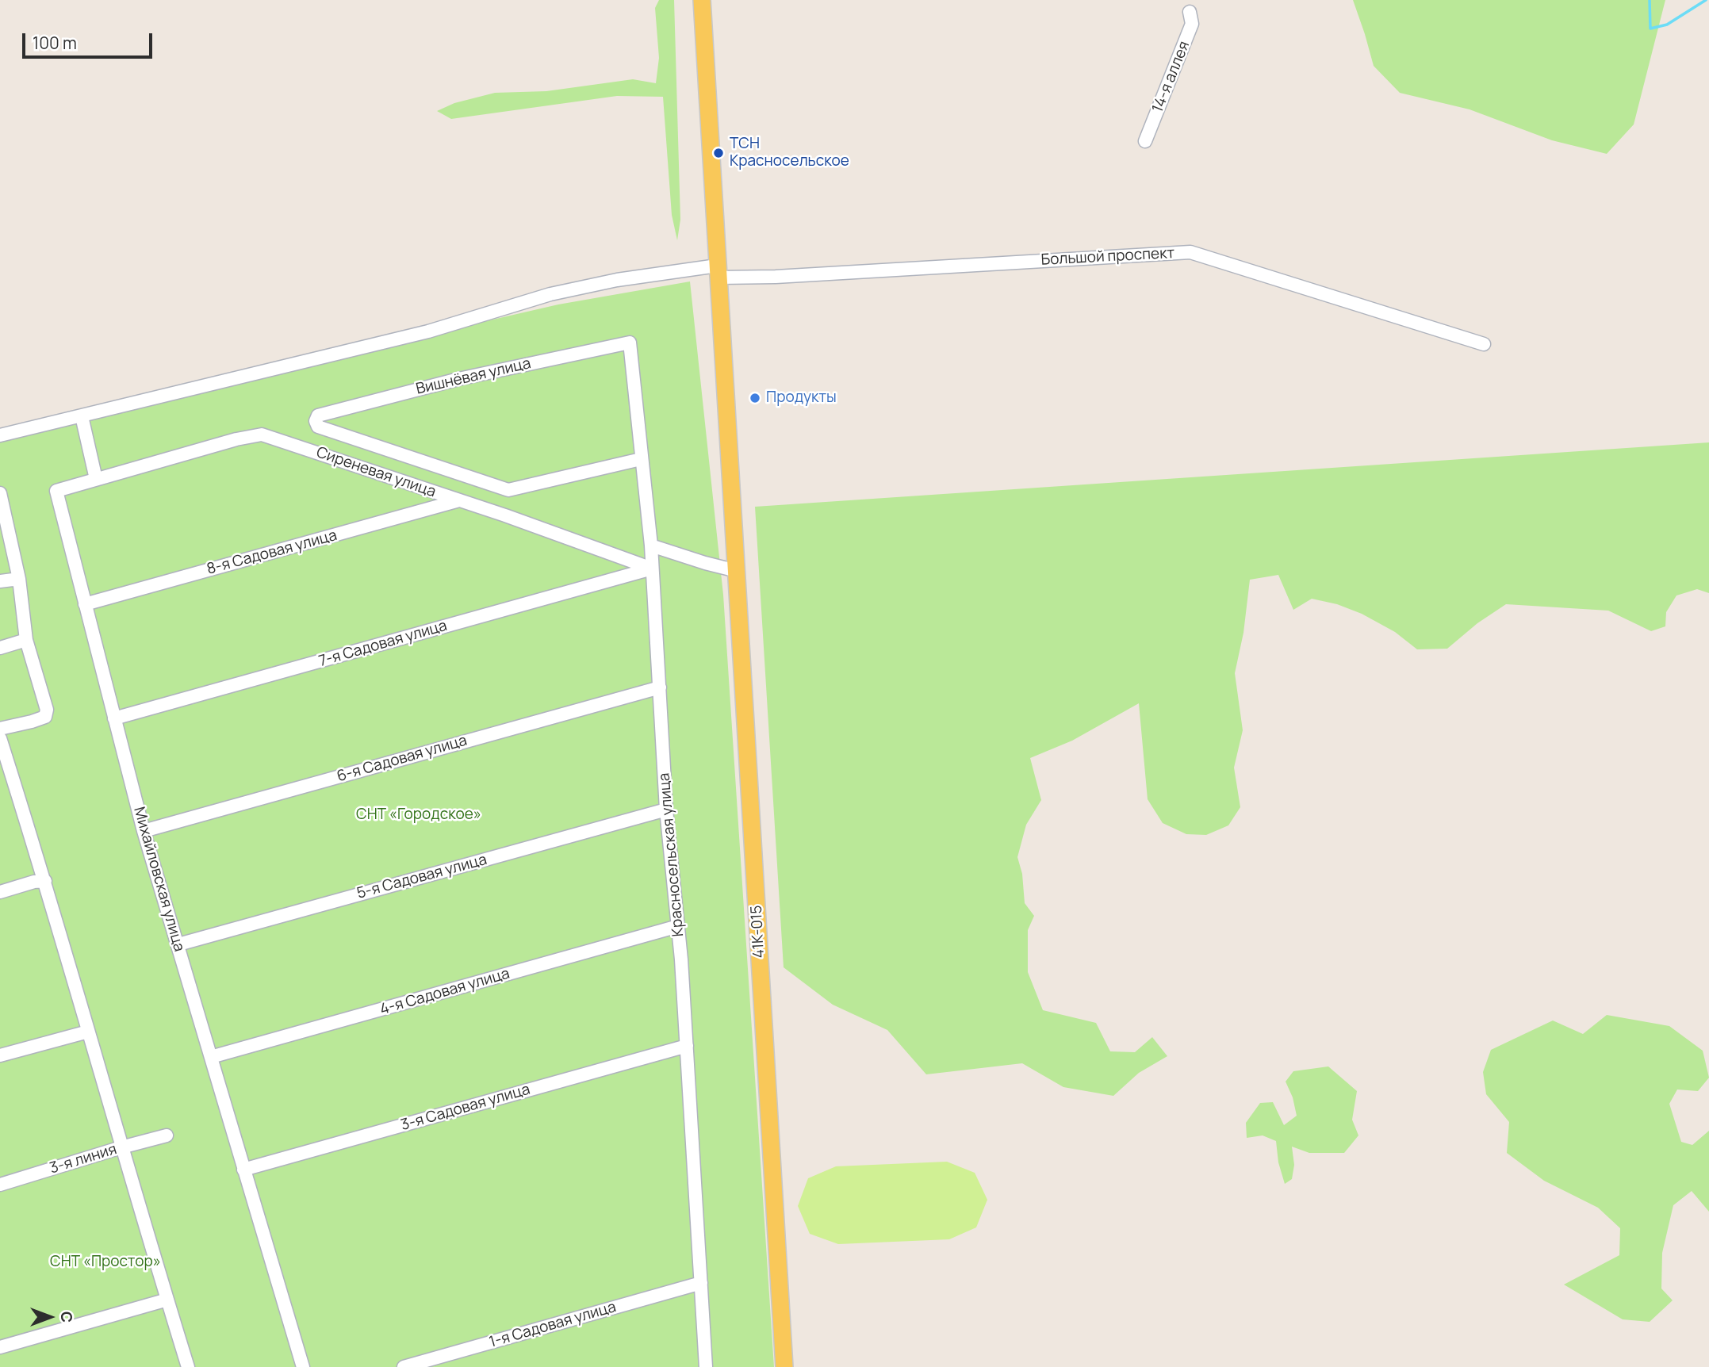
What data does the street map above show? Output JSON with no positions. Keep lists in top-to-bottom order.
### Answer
{
  "streets": {
    "main road": ["41К-015"],
    "street": [
      "14-я аллея",
      "Большой проспект",
      "Вишнёвая улица",
      "Сиреневая улица",
      "8-я Садовая улица",
      "7-я Садовая улица",
      "6-я Садовая улица",
      "Красносельская улица",
      "5-я Садовая улица",
      "Михайловская улица",
      "4-я Садовая улица",
      "3-я Садовая улица",
      "3-я линия",
      "1-я Садовая улица"
    ]
  },
  "crossings": [
    ["Большой проспект", "41К-015"],
    ["Вишнёвая улица", "Красносельская улица"],
    ["Сиреневая улица", "8-я Садовая улица"],
    ["Сиреневая улица", "7-я Садовая улица"],
    ["Сиреневая улица", "Красносельская улица"],
    ["Сиреневая улица", "Михайловская улица"],
    ["8-я Садовая улица", "Михайловская улица"],
    ["7-я Садовая улица", "Красносельская улица"],
    ["7-я Садовая улица", "Михайловская улица"],
    ["6-я Садовая улица", "Красносельская улица"],
    ["6-я Садовая улица", "Михайловская улица"],
    ["Красносельская улица", "5-я Садовая улица"],
    ["Красносельская улица", "4-я Садовая улица"],
    ["Красносельская улица", "3-я Садовая улица"],
    ["Красносельская улица", "1-я Садовая улица"],
    ["5-я Садовая улица", "Михайловская улица"],
    ["Михайловская улица", "4-я Садовая улица"],
    ["Михайловская улица", "3-я Садовая улица"]
  ],
  "parks": ["СНТ «Городское»", "СНТ «Простор»"],
  "places": ["ТСН Красносельское", "Продукты"],
  "scale_bar": "100 m",
  "north": "right"
}
